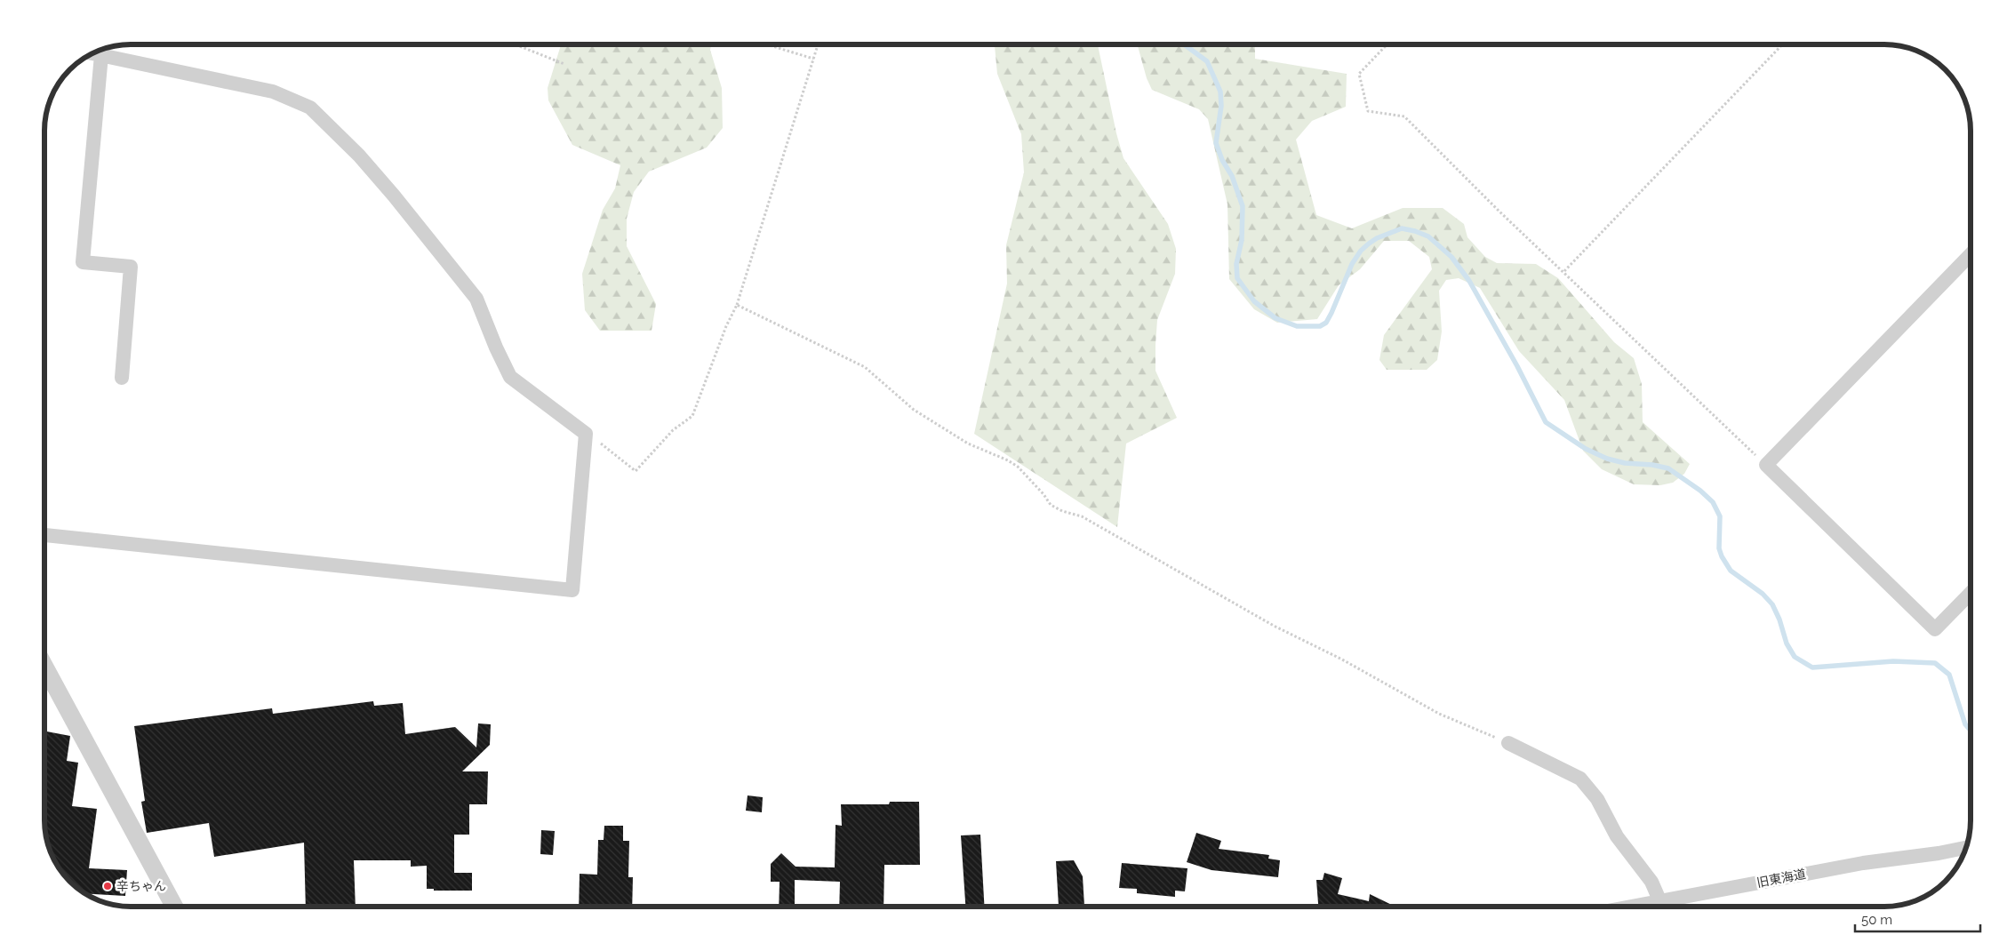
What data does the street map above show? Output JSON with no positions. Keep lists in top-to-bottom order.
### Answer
{
  "streets": {
    "street": ["旧東海道"]
  },
  "places": ["辛ちゃん"],
  "scale_bar": "50 m"
}
